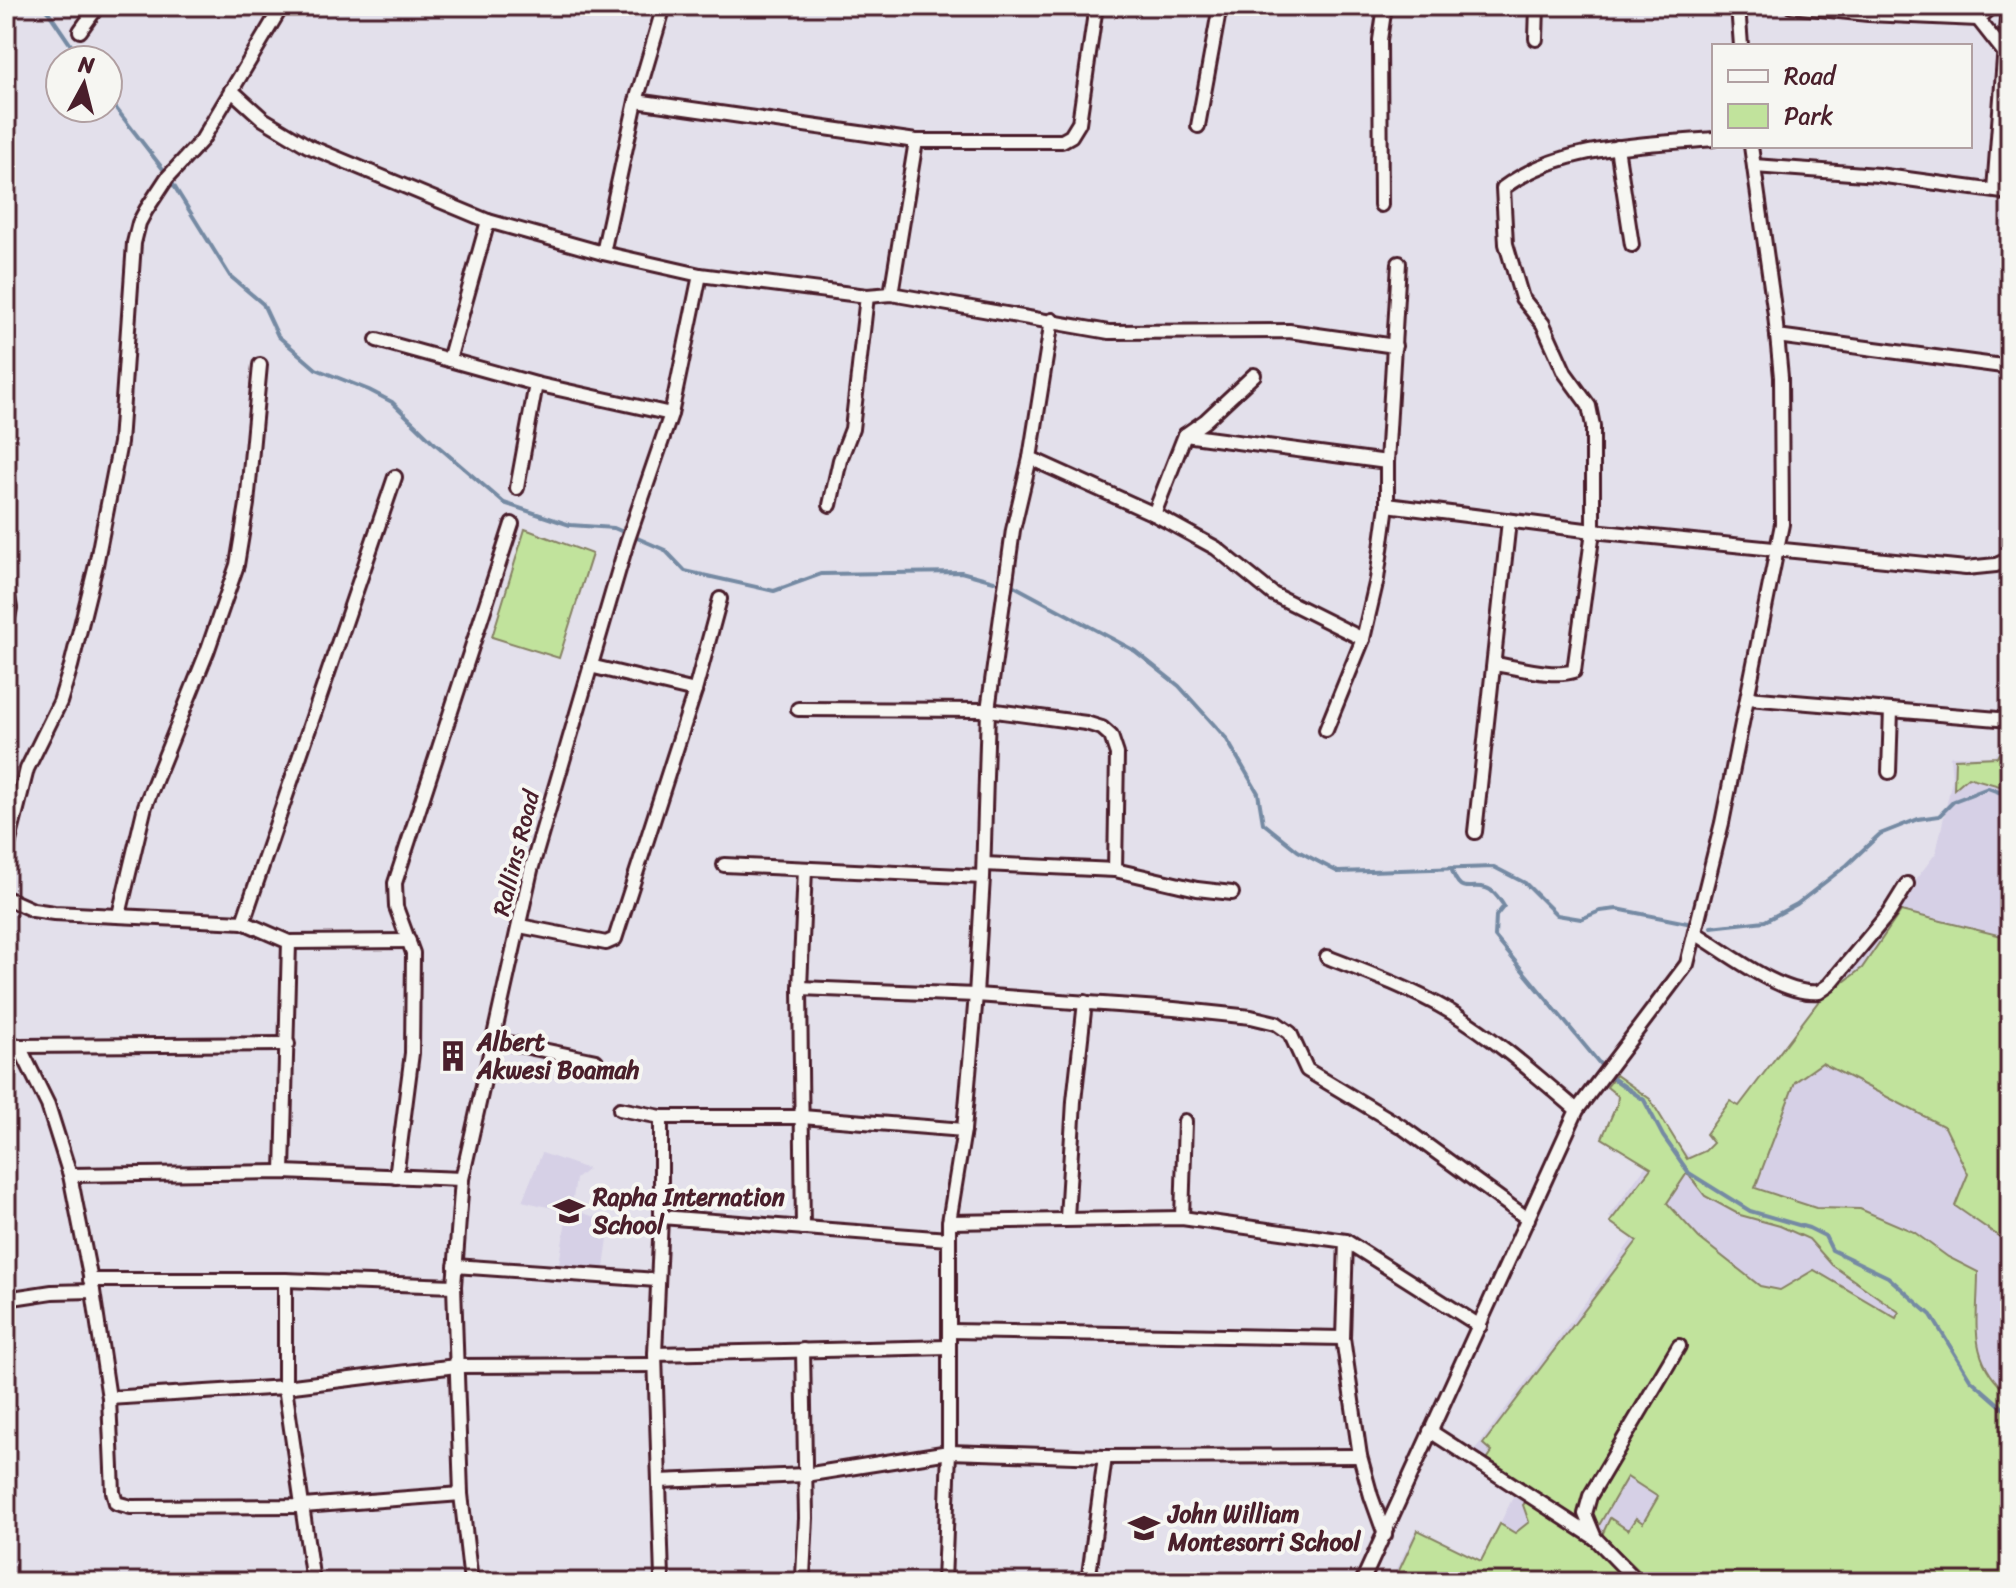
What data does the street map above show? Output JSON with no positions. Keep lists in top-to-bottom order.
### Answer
{
  "streets": {
    "street": ["Rallins Road"]
  },
  "places": {
    "building": ["Albert Akwesi Boamah"],
    "school or university": ["Rapha Internation School", "John William Montesorri School"]
  },
  "legend": ["Road", "Park"],
  "north": "top"
}
